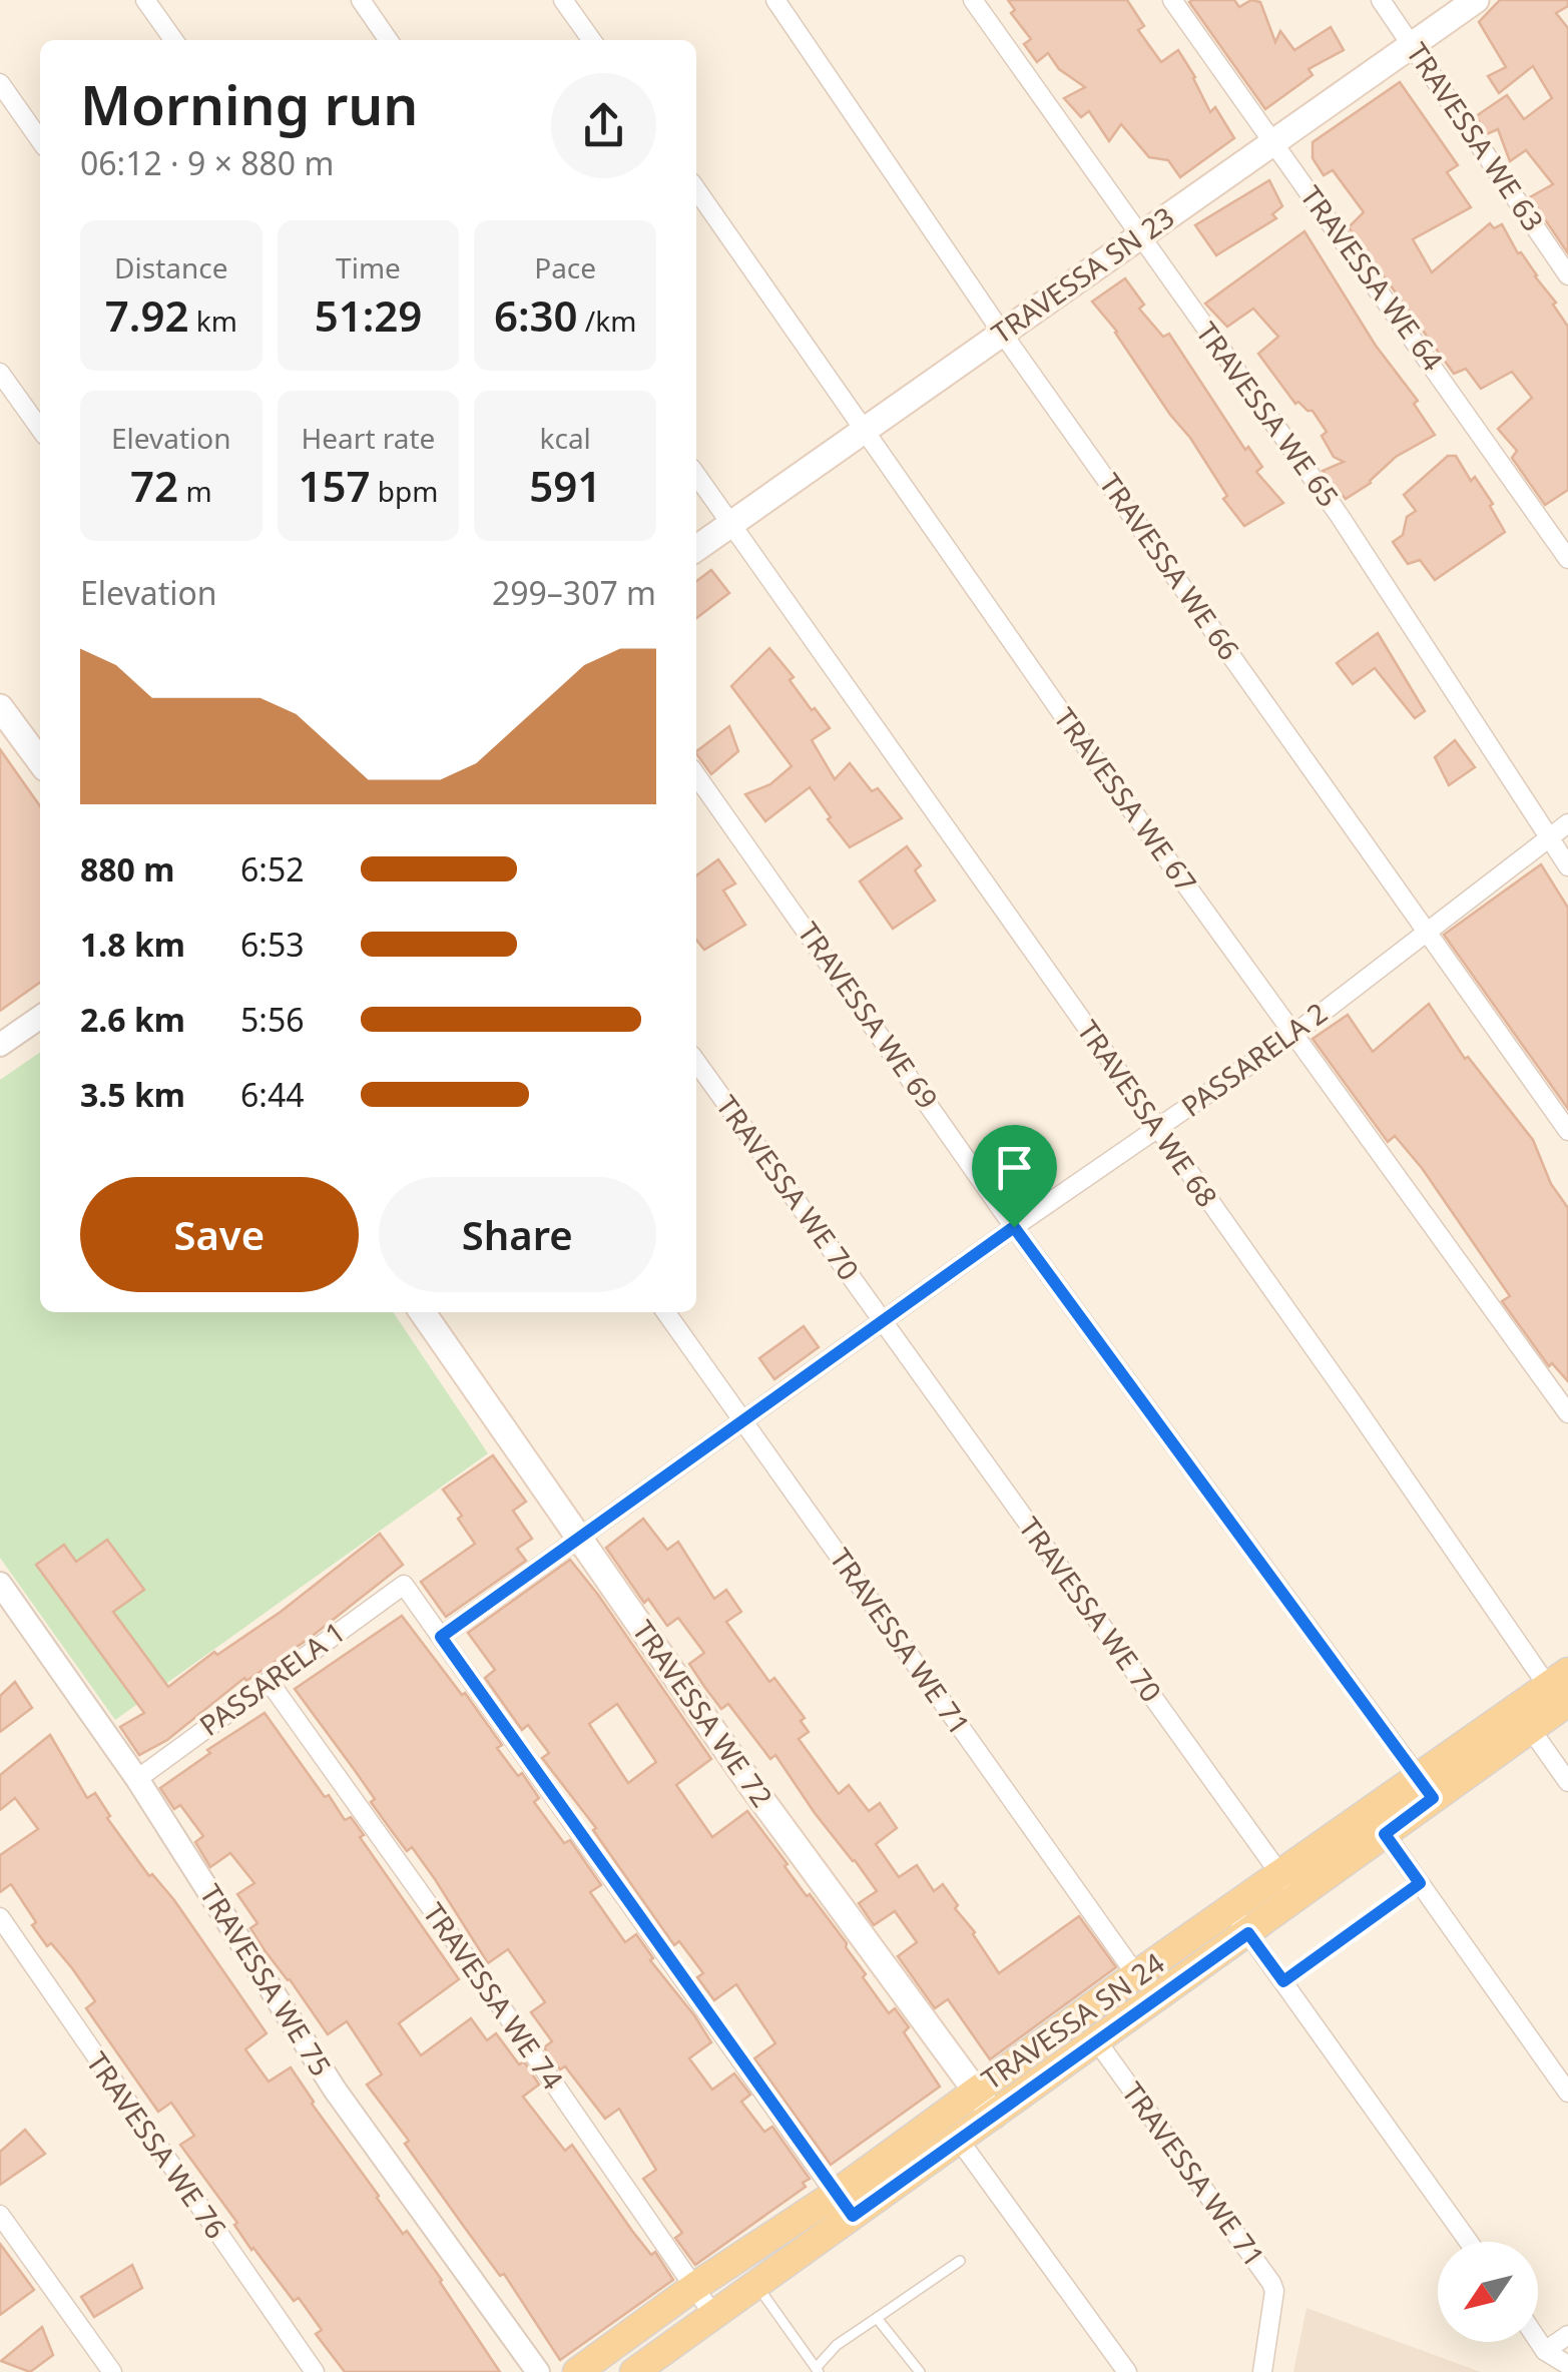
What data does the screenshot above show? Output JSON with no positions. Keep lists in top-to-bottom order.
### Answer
{
  "streets": {
    "main road": ["TRAVESSA SN 23", "TRAVESSA WE 72", "TRAVESSA SN 24"],
    "street": [
      "TRAVESSA WE 63",
      "TRAVESSA WE 64",
      "TRAVESSA WE 65",
      "TRAVESSA WE 66",
      "TRAVESSA WE 67",
      "TRAVESSA WE 69",
      "PASSARELA 2",
      "TRAVESSA WE 68",
      "TRAVESSA WE 70",
      "TRAVESSA WE 71",
      "PASSARELA 1",
      "TRAVESSA WE 75",
      "TRAVESSA WE 74",
      "TRAVESSA WE 76"
    ]
  },
  "crossings": [
    ["TRAVESSA WE 63", "TRAVESSA SN 23"],
    ["TRAVESSA SN 23", "TRAVESSA WE 64"],
    ["TRAVESSA SN 23", "TRAVESSA WE 65"],
    ["TRAVESSA SN 23", "TRAVESSA WE 66"],
    ["TRAVESSA SN 23", "TRAVESSA WE 67"],
    ["TRAVESSA SN 23", "TRAVESSA WE 68"],
    ["TRAVESSA WE 65", "PASSARELA 2"],
    ["TRAVESSA WE 66", "PASSARELA 2"],
    ["TRAVESSA WE 67", "PASSARELA 2"],
    ["TRAVESSA WE 69", "PASSARELA 2"],
    ["TRAVESSA WE 69", "TRAVESSA SN 24"],
    ["PASSARELA 2", "TRAVESSA WE 68"],
    ["PASSARELA 2", "TRAVESSA WE 70"],
    ["TRAVESSA WE 68", "TRAVESSA SN 24"],
    ["TRAVESSA WE 70", "TRAVESSA SN 24"],
    ["TRAVESSA WE 71", "TRAVESSA SN 24"],
    ["PASSARELA 1", "TRAVESSA WE 75"],
    ["PASSARELA 1", "TRAVESSA WE 74"],
    ["TRAVESSA WE 72", "TRAVESSA SN 24"],
    ["TRAVESSA WE 74", "TRAVESSA SN 24"]
  ],
  "north": "bottom left",
  "page": {
    "heading": ["Morning run", "06:12 · 9 × 880 m"],
    "stats": [
      ["Distance", "7.92 km"],
      ["Time", "51:29"],
      ["Pace", "6:30 /km"],
      ["Elevation", "72 m"],
      ["Heart rate", "157 bpm"],
      ["kcal", "591"]
    ],
    "chart": ["Elevation", "299–307 m"],
    "list": [
      {
        "name": "880 m",
        "note": "6:52"
      },
      {
        "name": "1.8 km",
        "note": "6:53"
      },
      {
        "name": "2.6 km",
        "note": "5:56"
      },
      {
        "name": "3.5 km",
        "note": "6:44"
      }
    ],
    "buttons": ["Save", "Share"]
  }
}
